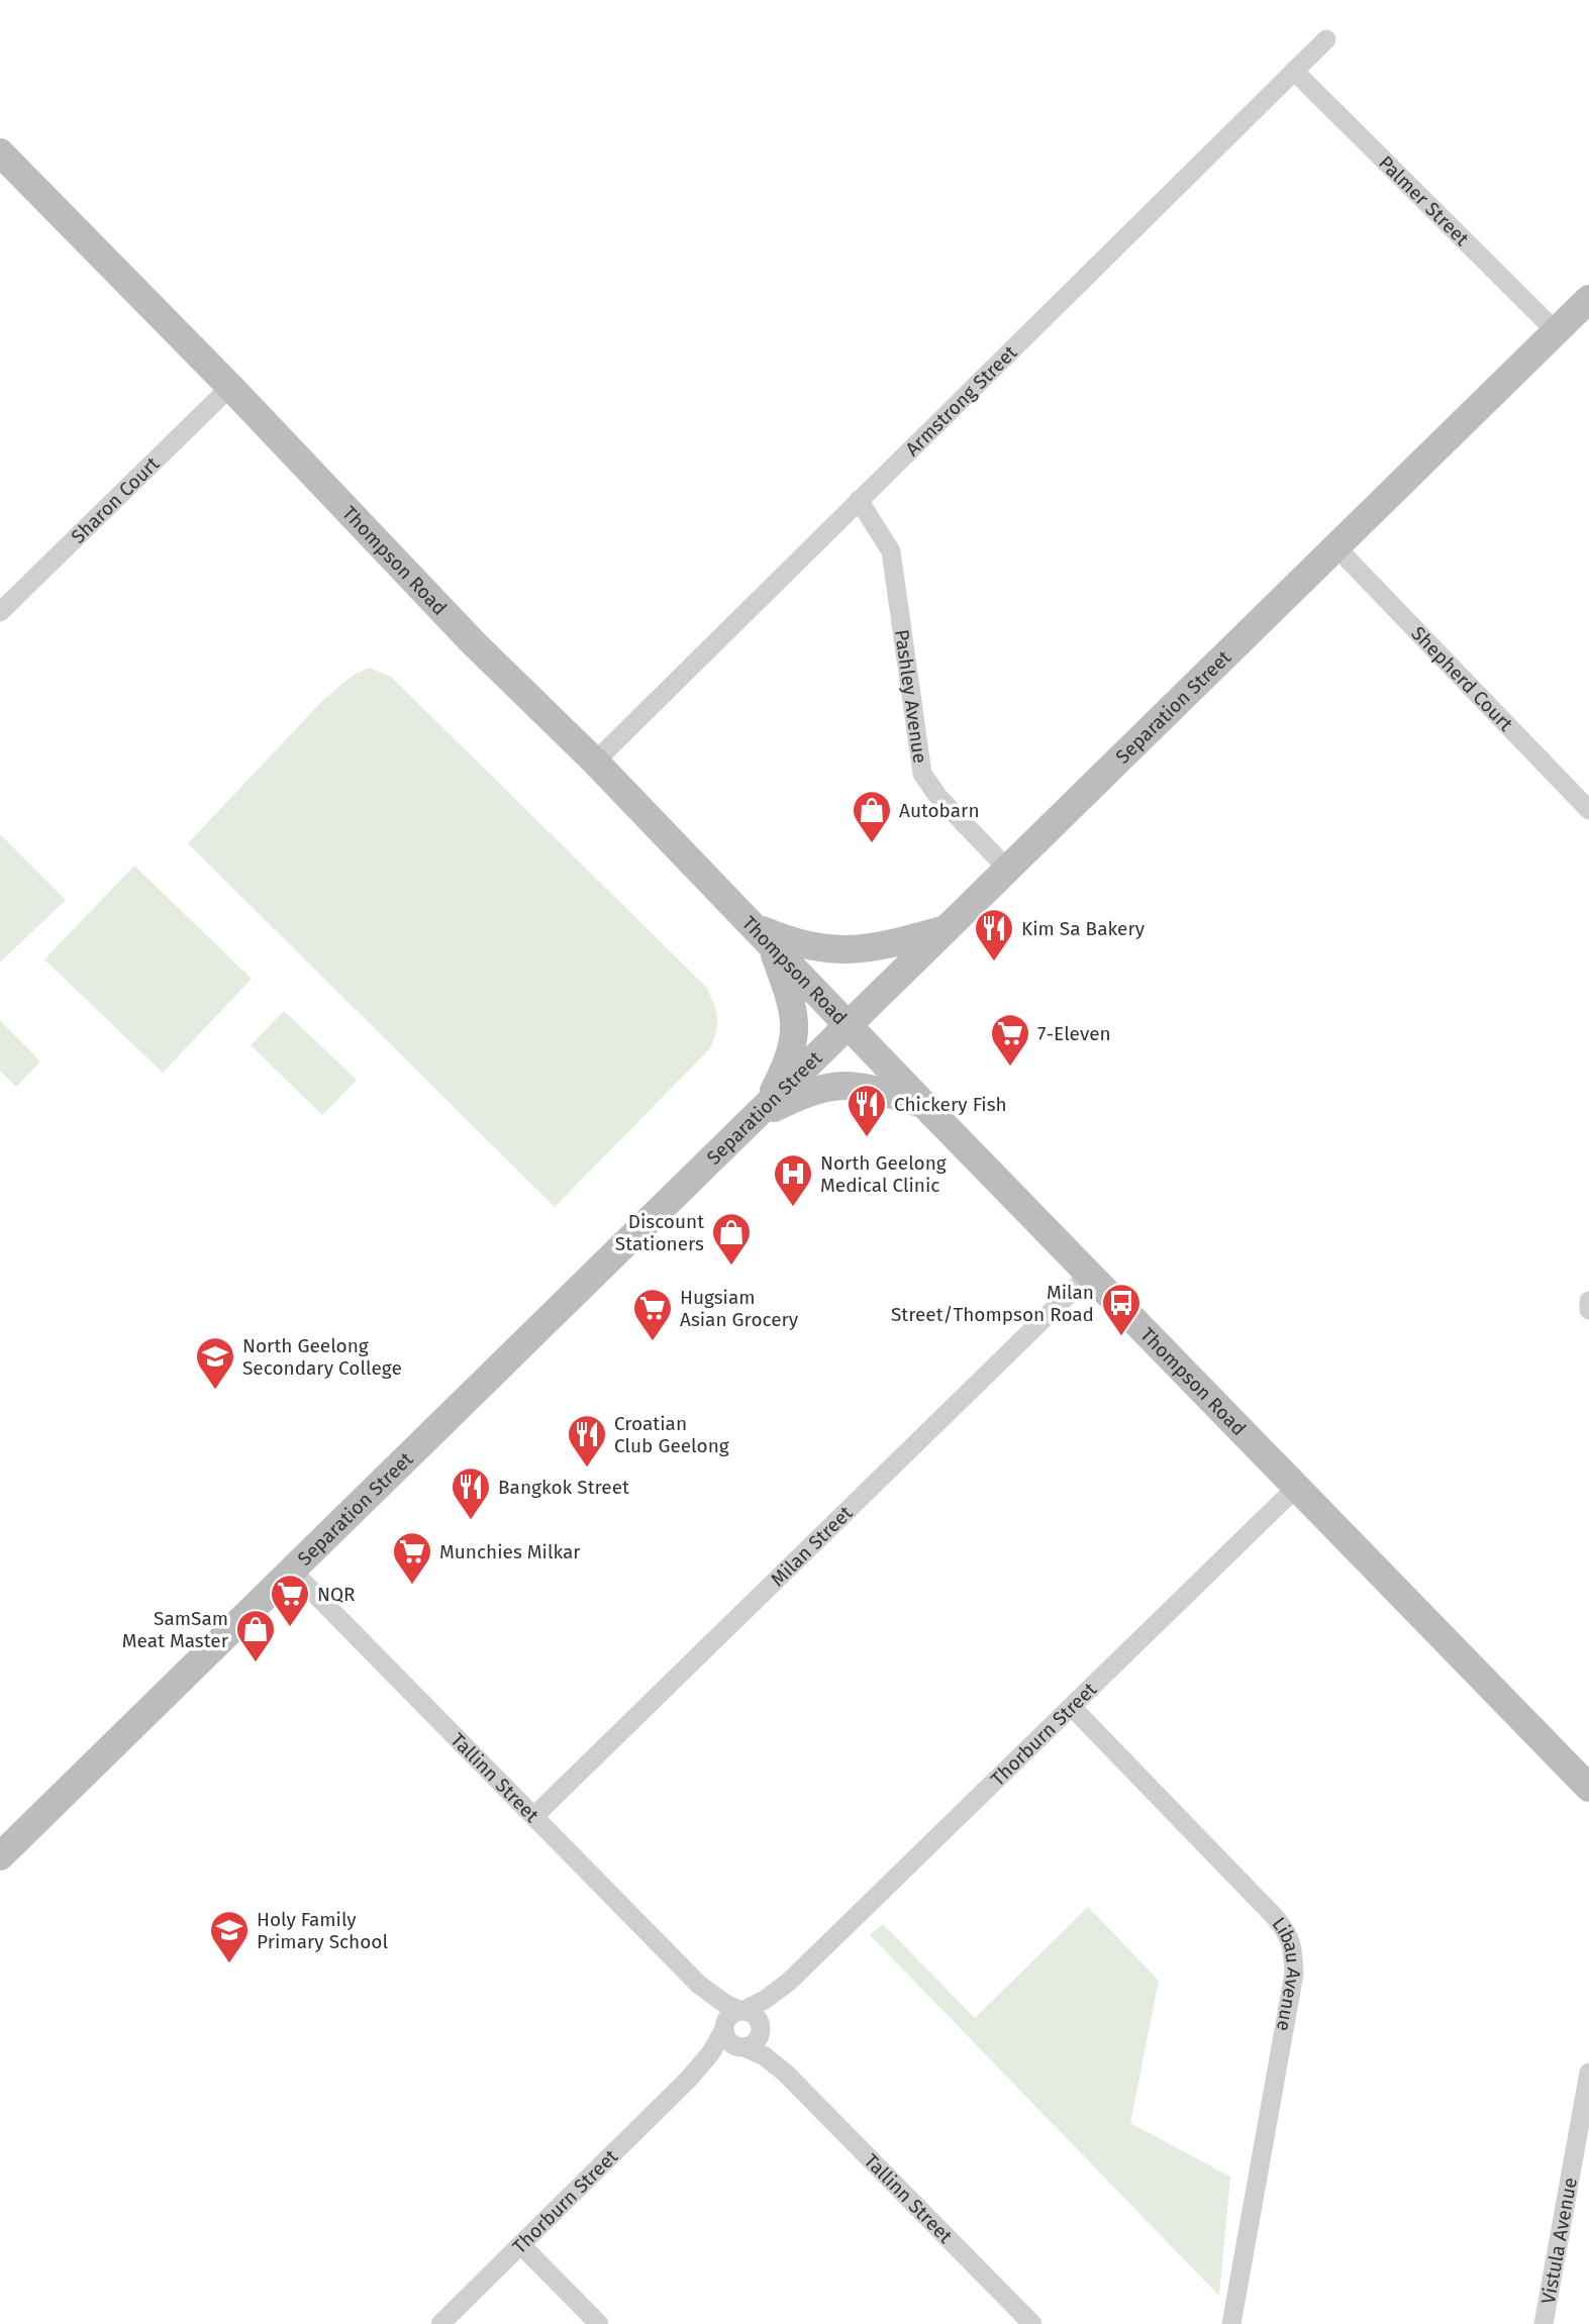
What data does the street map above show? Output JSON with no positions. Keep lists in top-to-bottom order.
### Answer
{
  "streets": {
    "main road": ["Thompson Road", "Separation Street"],
    "street": [
      "Palmer Street",
      "Armstrong Street",
      "Sharon Court",
      "Shepherd Court",
      "Pashley Avenue",
      "Milan Street",
      "Thorburn Street",
      "Tallinn Street",
      "Libau Avenue",
      "Vistula Avenue"
    ]
  },
  "crossings": [
    ["Palmer Street", "Armstrong Street"],
    ["Palmer Street", "Separation Street"],
    ["Armstrong Street", "Thompson Road"],
    ["Armstrong Street", "Pashley Avenue"],
    ["Sharon Court", "Thompson Road"],
    ["Thompson Road", "Separation Street"],
    ["Thompson Road", "Milan Street"],
    ["Thompson Road", "Thorburn Street"],
    ["Shepherd Court", "Separation Street"],
    ["Pashley Avenue", "Separation Street"],
    ["Separation Street", "Tallinn Street"],
    ["Milan Street", "Tallinn Street"],
    ["Thorburn Street", "Tallinn Street"],
    ["Thorburn Street", "Libau Avenue"]
  ],
  "places": {
    "shop": ["Autobarn", "Discount Stationers", "SamSam Meat Master"],
    "restaurant": [
      "Kim Sa Bakery",
      "Chickery Fish",
      "Croatian Club Geelong",
      "Bangkok Street"
    ],
    "supermarket": [
      "7-Eleven",
      "Hugsiam Asian Grocery",
      "Munchies Milkar",
      "NQR"
    ],
    "hospital": ["North Geelong Medical Clinic"],
    "bus stop": ["Milan Street/Thompson Road"],
    "school or university": ["North Geelong Secondary College", "Holy Family Primary School"]
  }
}
